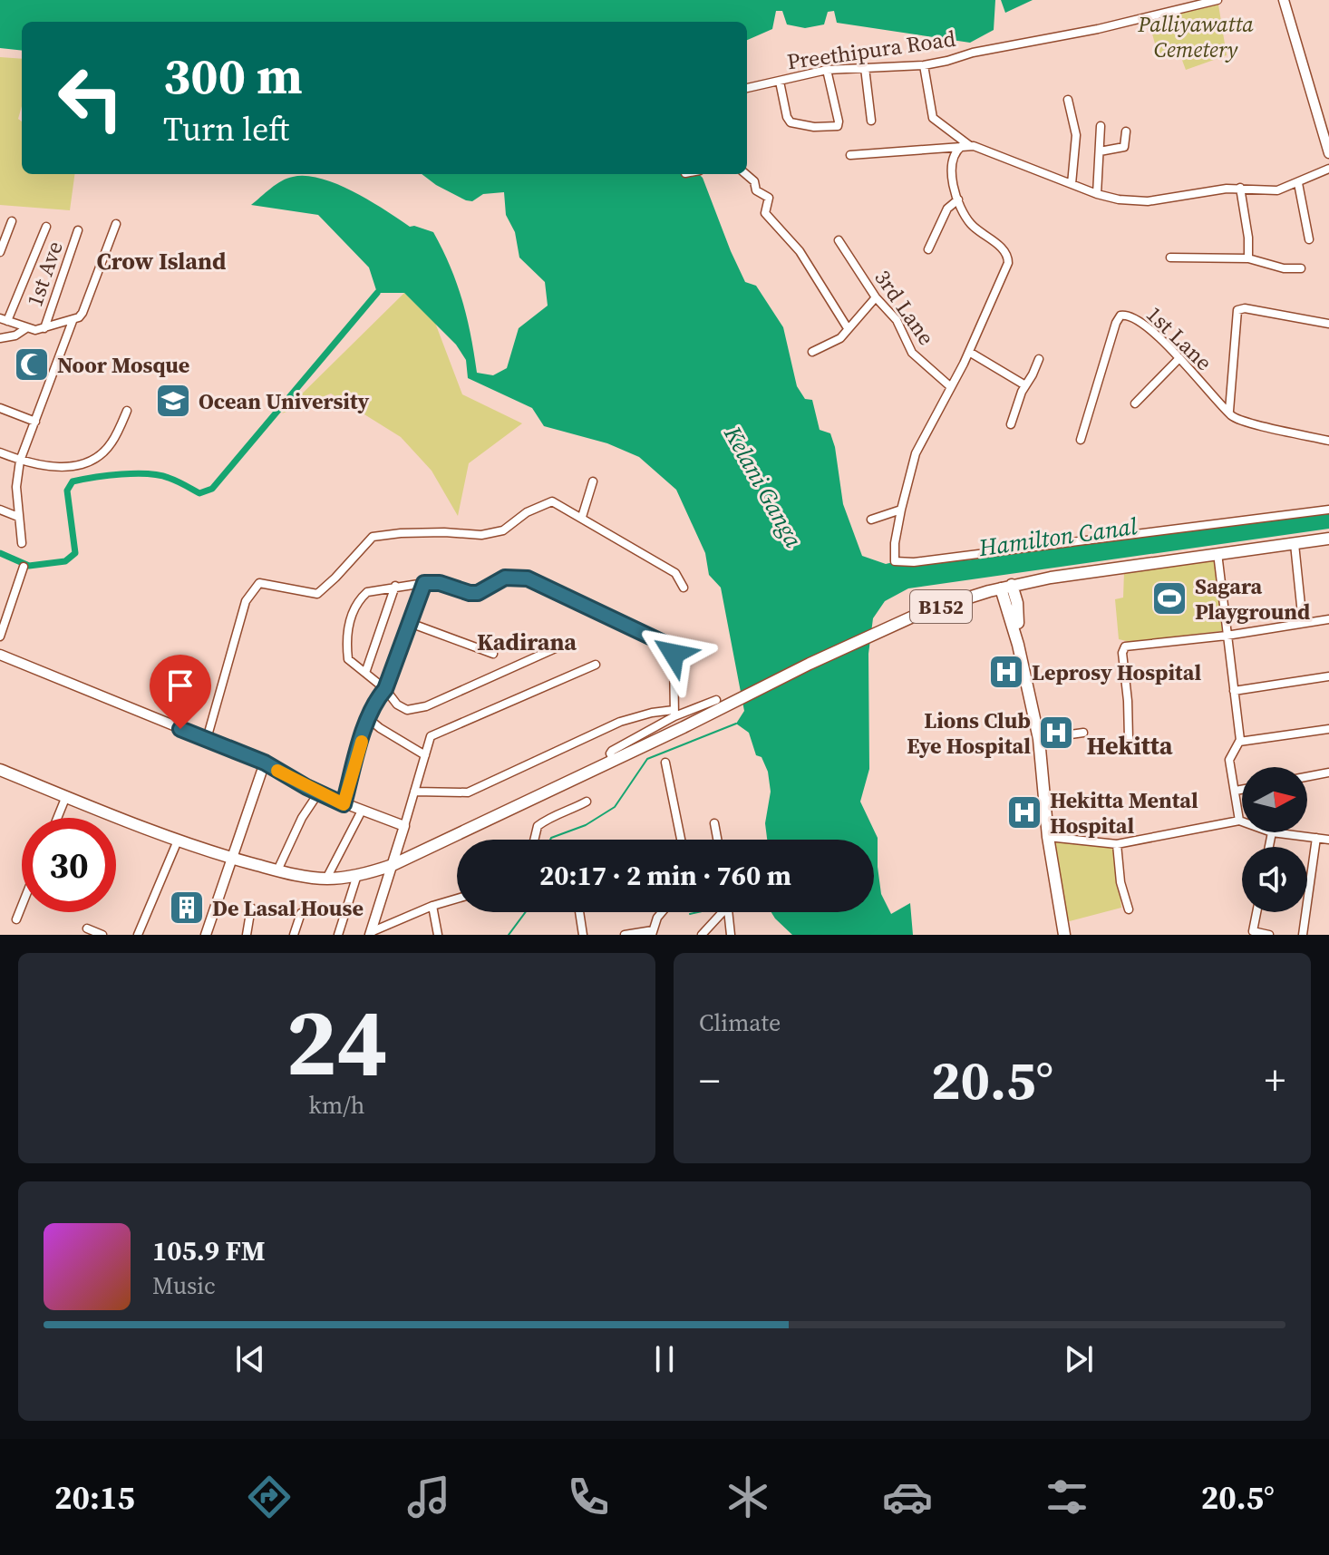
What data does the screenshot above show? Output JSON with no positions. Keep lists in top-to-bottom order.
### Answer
{
  "streets": {
    "main road": ["B152"],
    "street": [
      "Preethipura Road",
      "1st Ave",
      "3rd Lane",
      "1st Lane"
    ]
  },
  "districts": ["Crow Island", "Kadirana", "Hekitta"],
  "water": ["Kelani Ganga", "Hamilton Canal"],
  "parks": ["Palliyawatta Cemetery"],
  "places": {
    "mosque": ["Noor Mosque"],
    "school or university": ["Ocean University"],
    "sports": ["Sagara Playground"],
    "hospital": ["Leprosy Hospital", "Lions Club Eye Hospital", "Hekitta Mental Hospital"],
    "building": ["De Lasal House"]
  },
  "north": "right",
  "page": {
    "turn": ["300 m", "Turn left"],
    "limit": "30",
    "trip": "20:17 · 2 min · 760 m",
    "tile": [
      ["24", "km/h"],
      "Climate"
    ],
    "heat": ["−", "20.5°", "+"],
    "song": ["105.9 FM", "Music"],
    "tabs": ["20:15", "20.5°"]
  }
}
